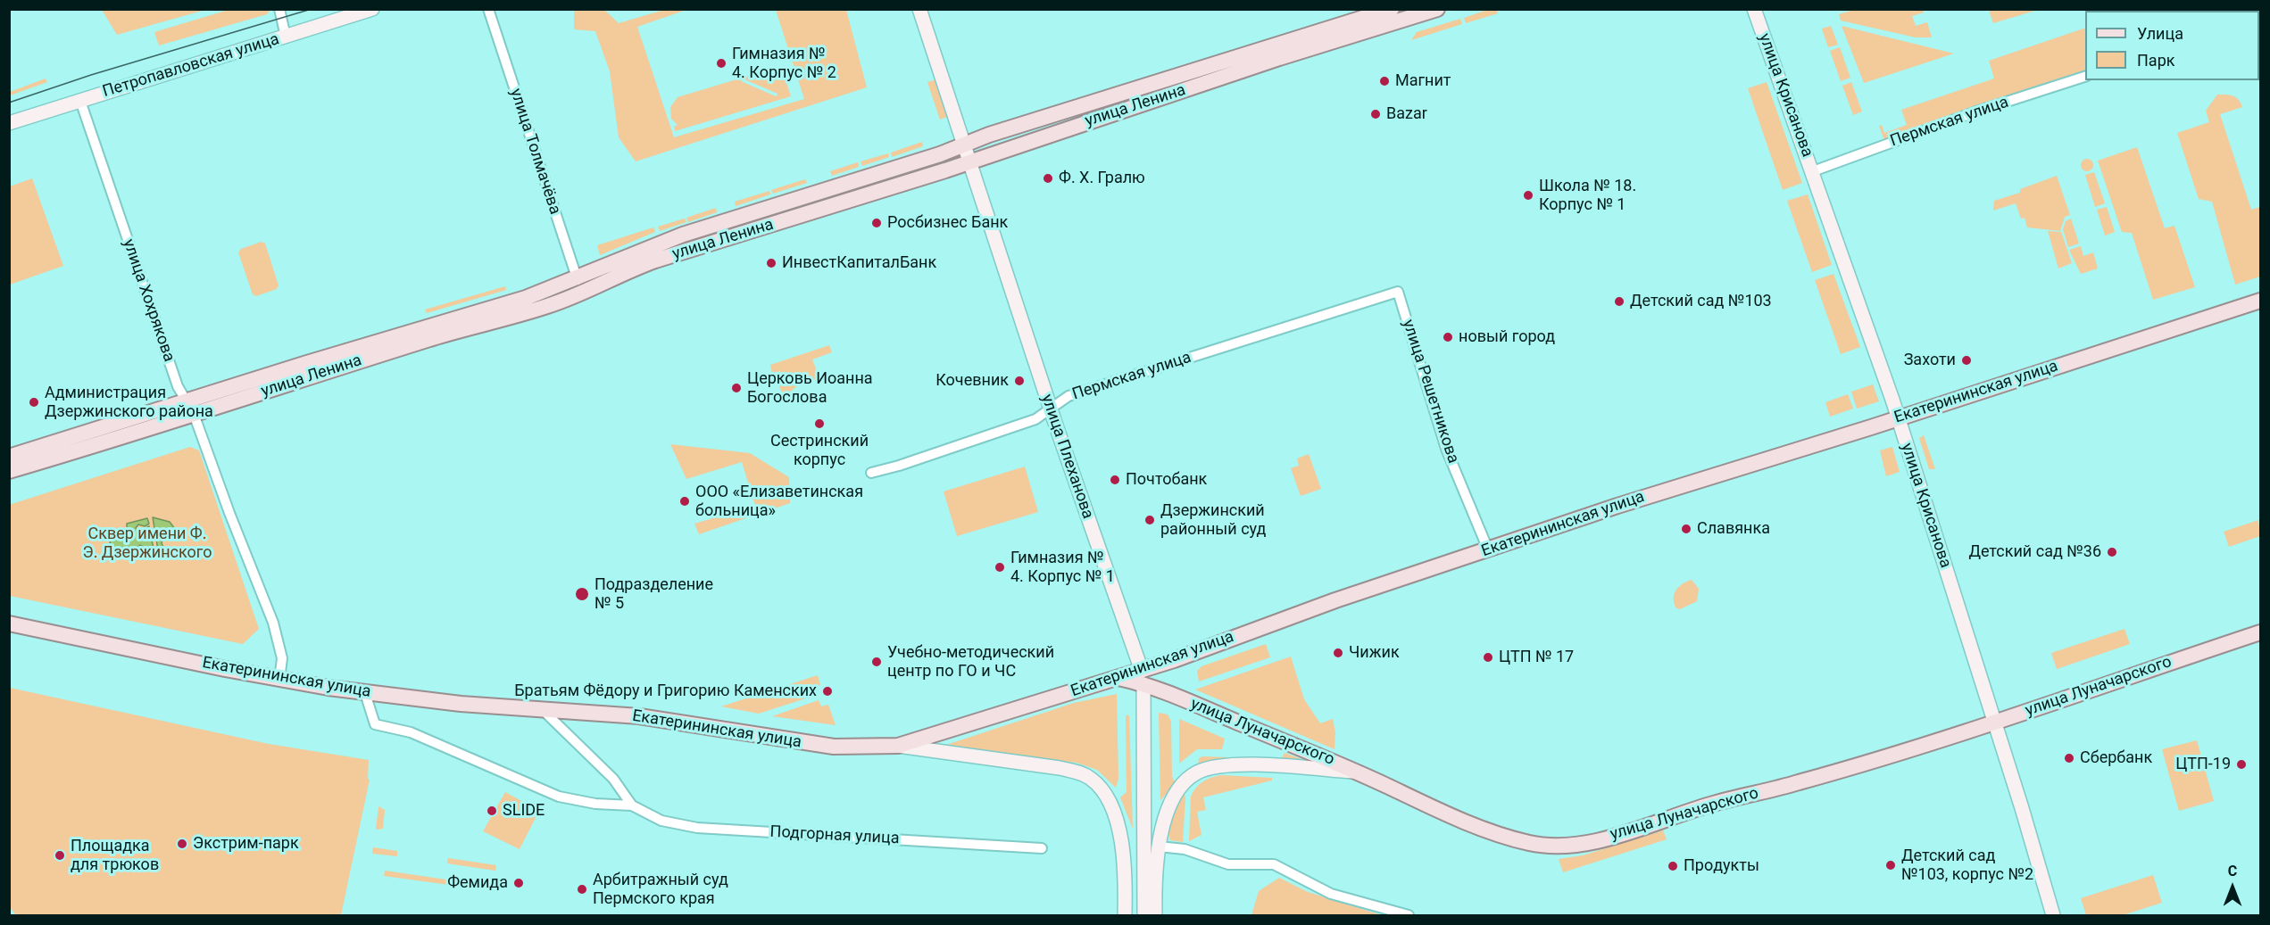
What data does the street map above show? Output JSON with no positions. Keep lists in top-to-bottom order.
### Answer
{
  "streets": {
    "main road": [
      "Петропавловская улица",
      "улица Крисанова",
      "улица Ленина",
      "Екатерининская улица",
      "улица Плеханова",
      "улица Луначарского"
    ],
    "street": [
      "Пермская улица",
      "улица Толмачёва",
      "улица Хохрякова",
      "улица Решетникова",
      "Подгорная улица"
    ]
  },
  "crossings": [
    ["Петропавловская улица", "улица Хохрякова"],
    ["улица Крисанова", "Пермская улица"],
    ["улица Крисанова", "Екатерининская улица"],
    ["улица Крисанова", "улица Луначарского"],
    ["улица Ленина", "улица Толмачёва"],
    ["улица Ленина", "улица Хохрякова"],
    ["улица Ленина", "улица Плеханова"],
    ["Пермская улица", "улица Решетникова"],
    ["Пермская улица", "улица Плеханова"],
    ["улица Хохрякова", "Екатерининская улица"],
    ["улица Решетникова", "Екатерининская улица"],
    ["Екатерининская улица", "улица Плеханова"],
    ["Екатерининская улица", "улица Луначарского"],
    ["Екатерининская улица", "Подгорная улица"],
    ["улица Плеханова", "улица Луначарского"]
  ],
  "parks": ["Сквер имени Ф. Э. Дзержинского"],
  "places": [
    "Гимназия № 4. Корпус № 2",
    "Магнит",
    "Bazar",
    "Ф. Х. Гралю",
    "Школа № 18. Корпус № 1",
    "Росбизнес Банк",
    "ИнвестКапиталБанк",
    "Детский сад №103",
    "новый город",
    "Захоти",
    "Кочевник",
    "Церковь Иоанна Богослова",
    "Администрация Дзержинского района",
    "Сестринский корпус",
    "Почтобанк",
    "ООО «Елизаветинская больница»",
    "Дзержинский районный суд",
    "Славянка",
    "Детский сад №36",
    "Гимназия № 4. Корпус № 1",
    "Подразделение № 5",
    "Чижик",
    "ЦТП № 17",
    "Учебно-методический центр по ГО и ЧС",
    "Братьям Фёдору и Григорию Каменских",
    "Сбербанк",
    "ЦТП-19",
    "SLIDE",
    "Экстрим-парк",
    "Площадка для трюков",
    "Детский сад №103, корпус №2",
    "Прoдукты",
    "Фемида",
    "Арбитражный суд Пермского края"
  ],
  "legend": ["Улица", "Парк"],
  "north": "top"
}
